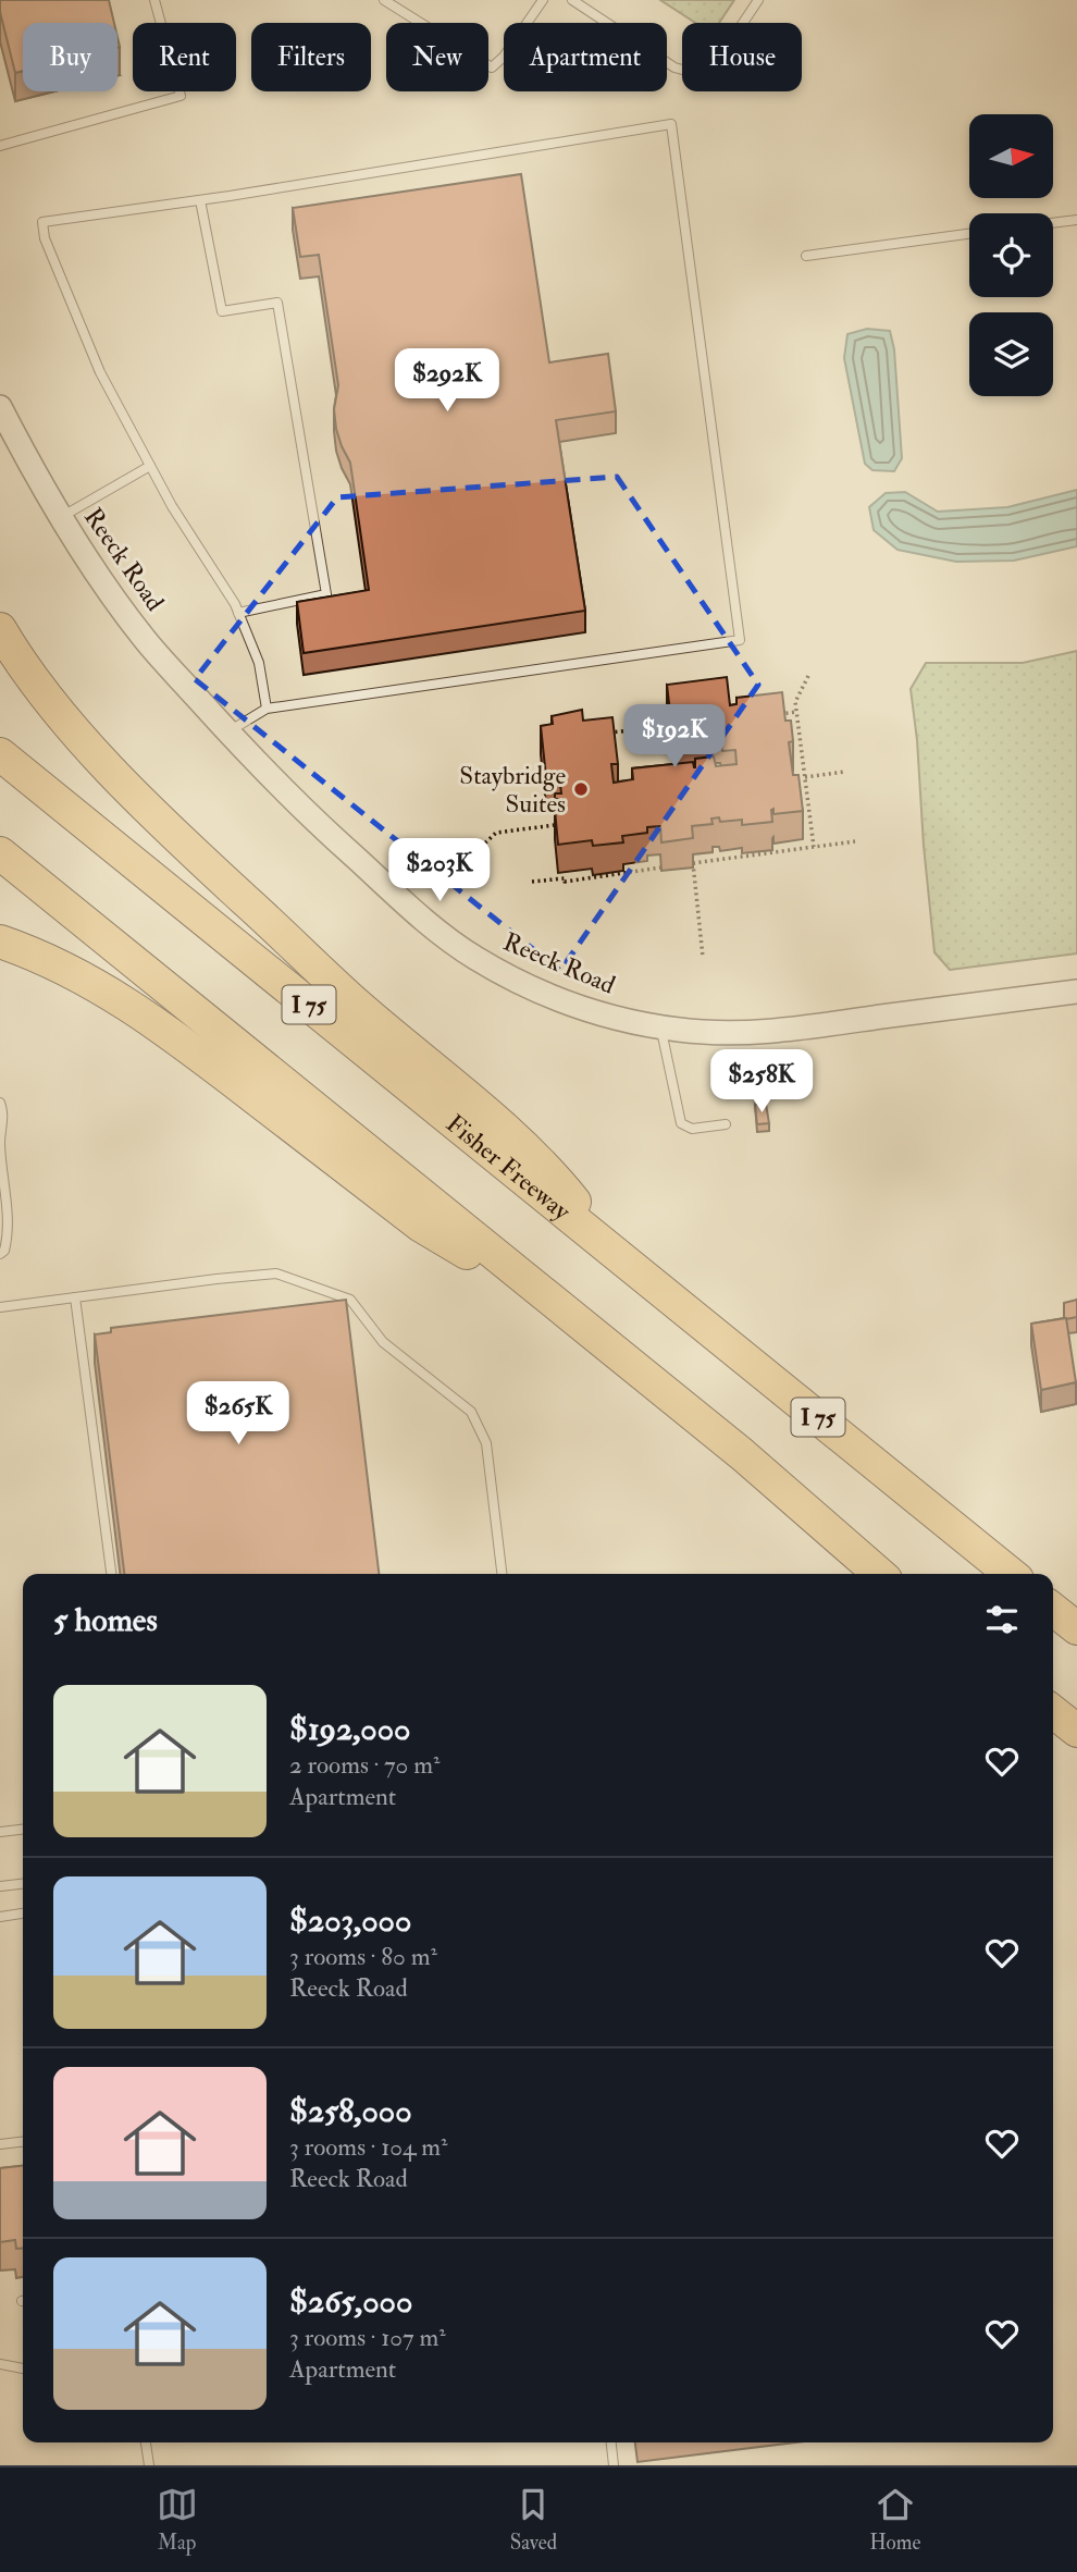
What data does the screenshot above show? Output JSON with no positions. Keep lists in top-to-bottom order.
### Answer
{
  "streets": {
    "highway": ["I 75", "Fisher Freeway"],
    "street": ["Reeck Road"]
  },
  "places": ["Staybridge Suites"],
  "north": "right",
  "page": {
    "chip": [
      "Buy",
      "Rent",
      "Filters",
      "New",
      "Apartment",
      "House"
    ],
    "price": [
      "$292K",
      "$192K",
      "$203K",
      "$258K",
      "$265K"
    ],
    "heading": "5 homes",
    "list": [
      {
        "name": "$192,000",
        "note": "2 rooms · 70 m² · Apartment"
      },
      {
        "name": "$203,000",
        "note": "3 rooms · 80 m² · Reeck Road"
      },
      {
        "name": "$258,000",
        "note": "3 rooms · 104 m² · Reeck Road"
      },
      {
        "name": "$265,000",
        "note": "3 rooms · 107 m² · Apartment"
      }
    ],
    "tabs": ["Map", "Saved", "Home"]
  }
}
